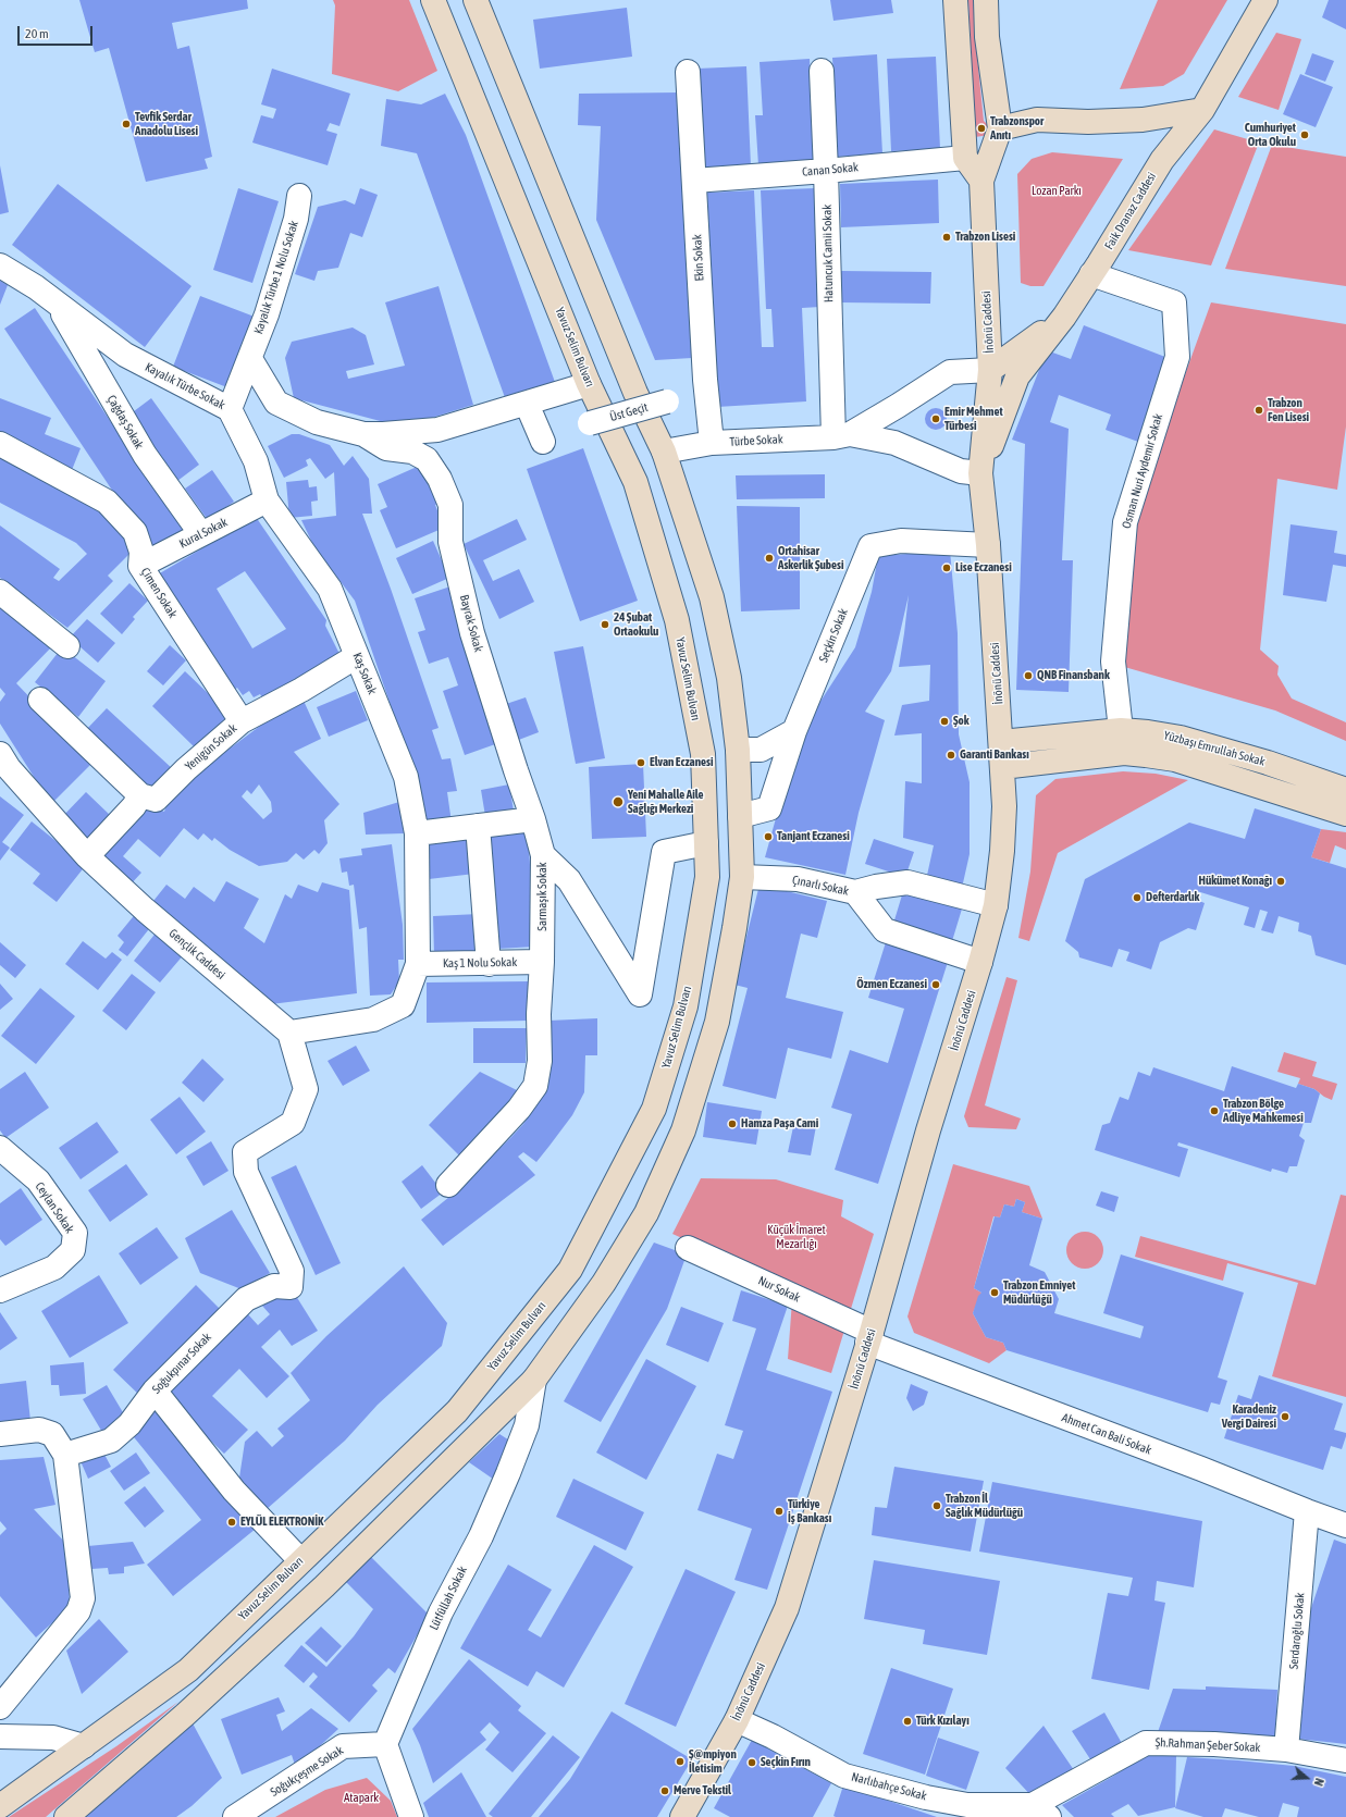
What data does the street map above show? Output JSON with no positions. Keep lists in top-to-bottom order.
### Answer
{
  "streets": {
    "main road": [
      "Faik Dranaz Caddesi",
      "İnönü Caddesi",
      "Yavuz Selim Bulvarı",
      "Yüzbaşı Emrullah Sokak"
    ],
    "street": [
      "Canan Sokak",
      "Hatuncuk Camii Sokak",
      "Ekin Sokak",
      "Kayalık Türbe 1 Nolu Sokak",
      "Kayalık Türbe Sokak",
      "Üst Geçit",
      "Çağdaş Sokak",
      "Türbe Sokak",
      "Osman Nuri Aydemir Sokak",
      "Kural Sokak",
      "Çimen Sokak",
      "Bayrak Sokak",
      "Seçkin Sokak",
      "Kaş Sokak",
      "Yenigün Sokak",
      "Çınarlı Sokak",
      "Sarmaşık Sokak",
      "Gençlik Caddesi",
      "Kaş 1 Nolu Sokak",
      "Ceylan Sokak",
      "Nur Sokak",
      "Soğukpınar Sokak",
      "Ahmet Can Bali Sokak",
      "Lütfüllah Sokak",
      "Serdaroğlu Sokak",
      "Şh.Rahman Şeber Sokak",
      "Soğukçeşme Sokak",
      "Narlıbahçe Sokak"
    ]
  },
  "crossings": [
    ["Canan Sokak", "Hatuncuk Camii Sokak"],
    ["Canan Sokak", "Ekin Sokak"],
    ["Faik Dranaz Caddesi", "İnönü Caddesi"],
    ["Faik Dranaz Caddesi", "Türbe Sokak"],
    ["Faik Dranaz Caddesi", "Osman Nuri Aydemir Sokak"],
    ["Hatuncuk Camii Sokak", "Türbe Sokak"],
    ["Ekin Sokak", "Türbe Sokak"],
    ["Kayalık Türbe 1 Nolu Sokak", "Kayalık Türbe Sokak"],
    ["İnönü Caddesi", "Türbe Sokak"],
    ["İnönü Caddesi", "Seçkin Sokak"],
    ["İnönü Caddesi", "Yüzbaşı Emrullah Sokak"],
    ["İnönü Caddesi", "Çınarlı Sokak"],
    ["İnönü Caddesi", "Nur Sokak"],
    ["İnönü Caddesi", "Ahmet Can Bali Sokak"],
    ["İnönü Caddesi", "Narlıbahçe Sokak"],
    ["Yavuz Selim Bulvarı", "Kayalık Türbe Sokak"],
    ["Yavuz Selim Bulvarı", "Sarmaşık Sokak"],
    ["Kayalık Türbe Sokak", "Çağdaş Sokak"],
    ["Kayalık Türbe Sokak", "Bayrak Sokak"],
    ["Kayalık Türbe Sokak", "Kaş Sokak"],
    ["Çağdaş Sokak", "Kural Sokak"],
    ["Osman Nuri Aydemir Sokak", "Yüzbaşı Emrullah Sokak"],
    ["Kural Sokak", "Çimen Sokak"],
    ["Kural Sokak", "Kaş Sokak"],
    ["Çimen Sokak", "Yenigün Sokak"],
    ["Bayrak Sokak", "Sarmaşık Sokak"],
    ["Kaş Sokak", "Yenigün Sokak"],
    ["Kaş Sokak", "Kaş 1 Nolu Sokak"],
    ["Sarmaşık Sokak", "Kaş 1 Nolu Sokak"],
    ["Gençlik Caddesi", "Soğukpınar Sokak"],
    ["Nur Sokak", "Ahmet Can Bali Sokak"],
    ["Ahmet Can Bali Sokak", "Serdaroğlu Sokak"],
    ["Lütfüllah Sokak", "Soğukçeşme Sokak"],
    ["Serdaroğlu Sokak", "Şh.Rahman Şeber Sokak"],
    ["Şh.Rahman Şeber Sokak", "Narlıbahçe Sokak"]
  ],
  "parks": ["Lozan Parkı", "Küçük İmaret Mezarlığı", "Atapark"],
  "places": [
    "Tevfik Serdar Anadolu Lisesi",
    "Trabzonspor Anıtı",
    "Cumhuriyet Orta Okulu",
    "Trabzon Lisesi",
    "Trabzon Fen Lisesi",
    "Emir Mehmet Türbesi",
    "Ortahisar Askerlik Şubesi",
    "Lise Eczanesi",
    "24 Şubat Ortaokulu",
    "QNB Finansbank",
    "Şok",
    "Garanti Bankası",
    "Elvan Eczanesi",
    "Yeni Mahalle Aile Sağlığı Merkezi",
    "Tanjant Eczanesi",
    "Hükümet Konağı",
    "Defterdarlık",
    "Özmen Eczanesi",
    "Trabzon Bölge Adliye Mahkemesi",
    "Hamza Paşa Cami",
    "Trabzon Emniyet Müdürlüğü",
    "Karadeniz Vergi Dairesi",
    "Trabzon İl Sağlık Müdürlüğü",
    "Türkiye İş Bankası",
    "EYLÜL ELEKTRONİK",
    "Türk Kızılayı",
    "Ş@mpiyon İletisim",
    "Seçkin Fırın",
    "Merve Tekstil"
  ],
  "scale_bar": "20 m",
  "north": "right"
}
